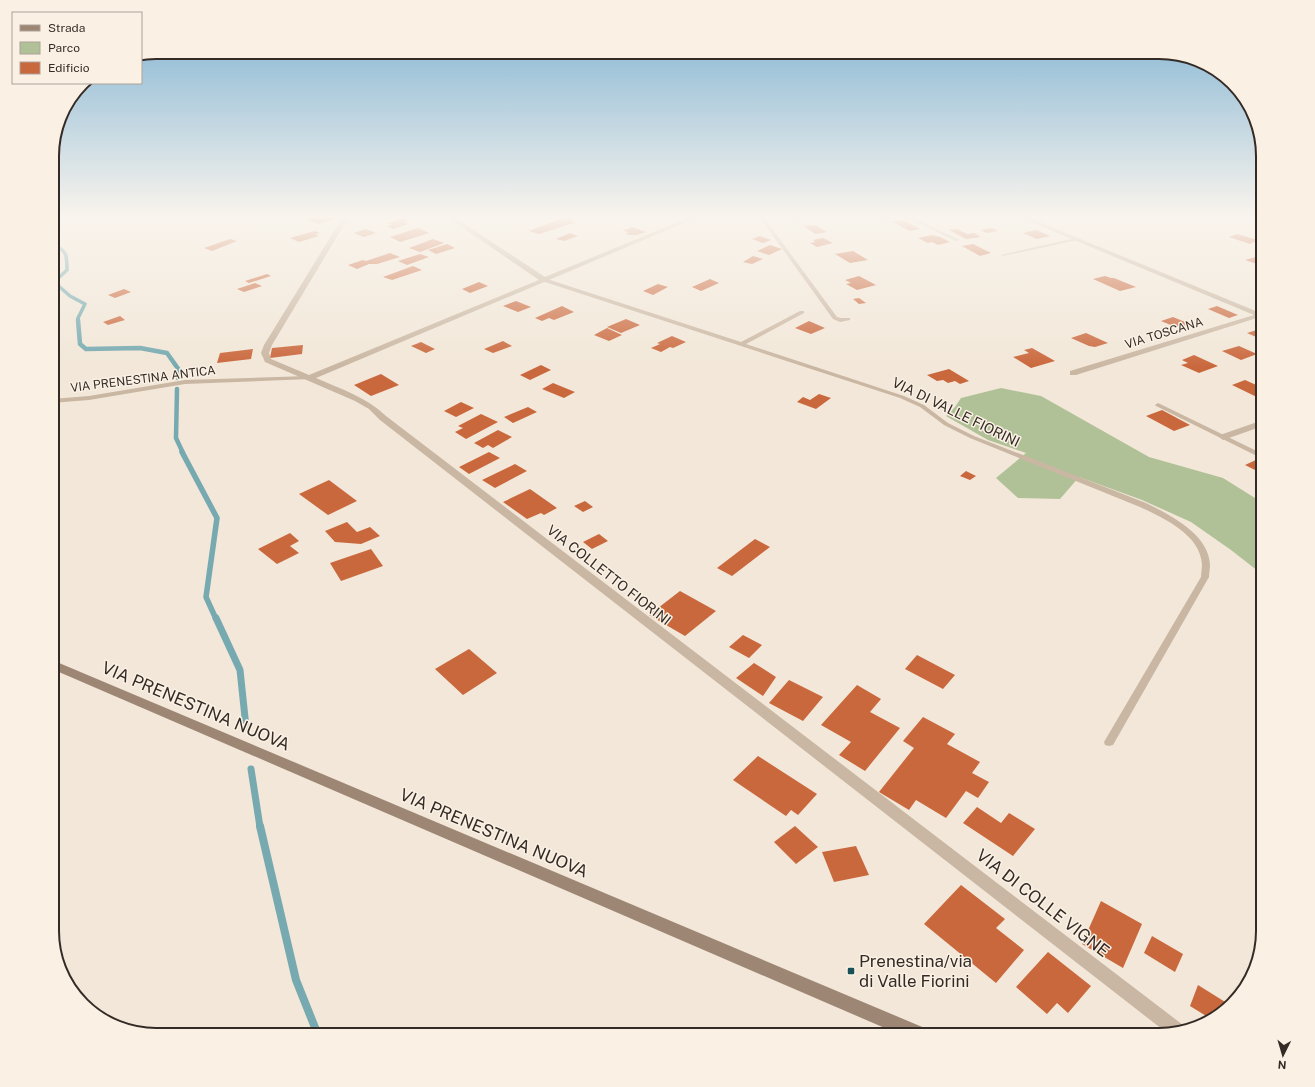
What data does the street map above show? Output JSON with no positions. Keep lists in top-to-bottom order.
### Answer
{
  "streets": {
    "main road": ["VIA PRENESTINA NUOVA"],
    "street": ["VIA TOSCANA", "VIA COLLETTO FIORINI", "VIA DI COLLE VIGNE"],
    "lane": ["VIA PRENESTINA ANTICA", "VIA DI VALLE FIORINI"]
  },
  "crossings": [
    ["VIA PRENESTINA ANTICA", "VIA COLLETTO FIORINI"],
    ["VIA COLLETTO FIORINI", "VIA DI COLLE VIGNE"]
  ],
  "places": {
    "transit": ["Prenestina/via di Valle Fiorini"]
  },
  "legend": ["Strada", "Parco", "Edificio"],
  "north": "bottom"
}
